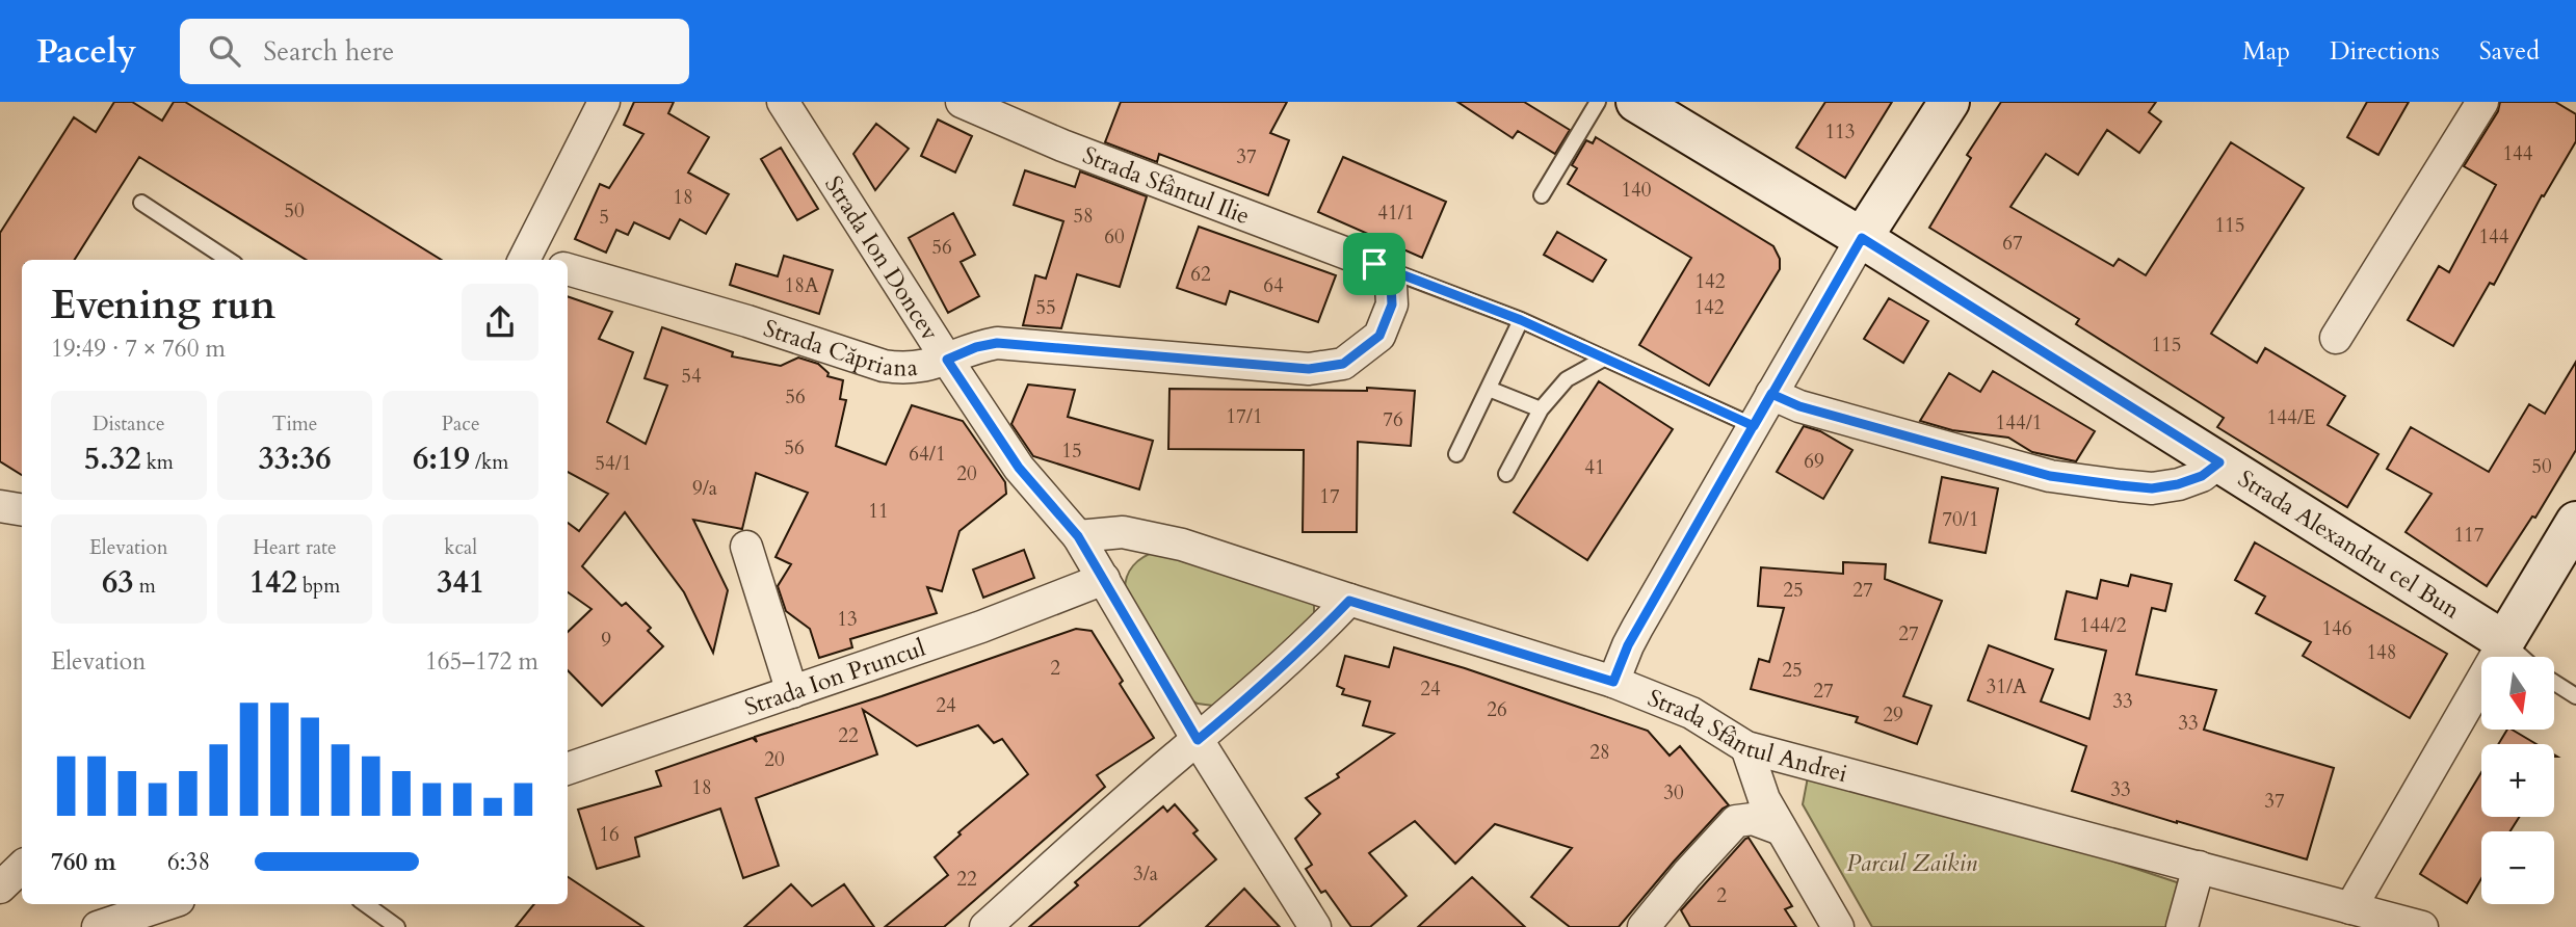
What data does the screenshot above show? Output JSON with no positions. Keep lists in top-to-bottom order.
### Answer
{
  "streets": {
    "main road": ["Strada Alexandru cel Bun"],
    "street": [
      "Strada Sfântul Ilie",
      "Strada Ion Doncev",
      "Strada Căpriana",
      "Strada Ion Pruncul",
      "Strada Sfântul Andrei"
    ]
  },
  "crossings": [
    ["Strada Sfântul Ilie", "Strada Căpriana"],
    ["Strada Ion Doncev", "Strada Căpriana"],
    ["Strada Ion Doncev", "Strada Ion Pruncul"],
    ["Strada Ion Doncev", "Strada Sfântul Andrei"]
  ],
  "parks": ["Parcul Zaikin"],
  "house_numbers": [
    "113",
    "144",
    "37",
    "140",
    "18",
    "50",
    "41/1",
    "58",
    "5",
    "115",
    "60",
    "144",
    "67",
    "56",
    "62",
    "142",
    "18A",
    "64",
    "55",
    "142",
    "115",
    "54",
    "56",
    "17/1",
    "144/E",
    "76",
    "144/1",
    "56",
    "15",
    "64/1",
    "69",
    "54/1",
    "50",
    "41",
    "20",
    "9/a",
    "17",
    "11",
    "70/1",
    "117",
    "25",
    "27",
    "13",
    "144/2",
    "146",
    "27",
    "9",
    "148",
    "2",
    "25",
    "31/A",
    "24",
    "27",
    "33",
    "24",
    "26",
    "29",
    "33",
    "22",
    "28",
    "20",
    "18",
    "33",
    "30",
    "37",
    "16",
    "3/a",
    "22",
    "2"
  ],
  "north": "bottom",
  "page": {
    "header": "Pacely",
    "search": "Search here",
    "nav": ["Map", "Directions", "Saved"],
    "heading": ["Evening run", "19:49 · 7 × 760 m"],
    "stats": [
      ["Distance", "5.32 km"],
      ["Time", "33:36"],
      ["Pace", "6:19 /km"],
      ["Elevation", "63 m"],
      ["Heart rate", "142 bpm"],
      ["kcal", "341"]
    ],
    "chart": ["Elevation", "165–172 m"],
    "map_buttons": ["+", "−"],
    "list": [
      {
        "name": "760 m",
        "note": "6:38"
      }
    ]
  }
}
